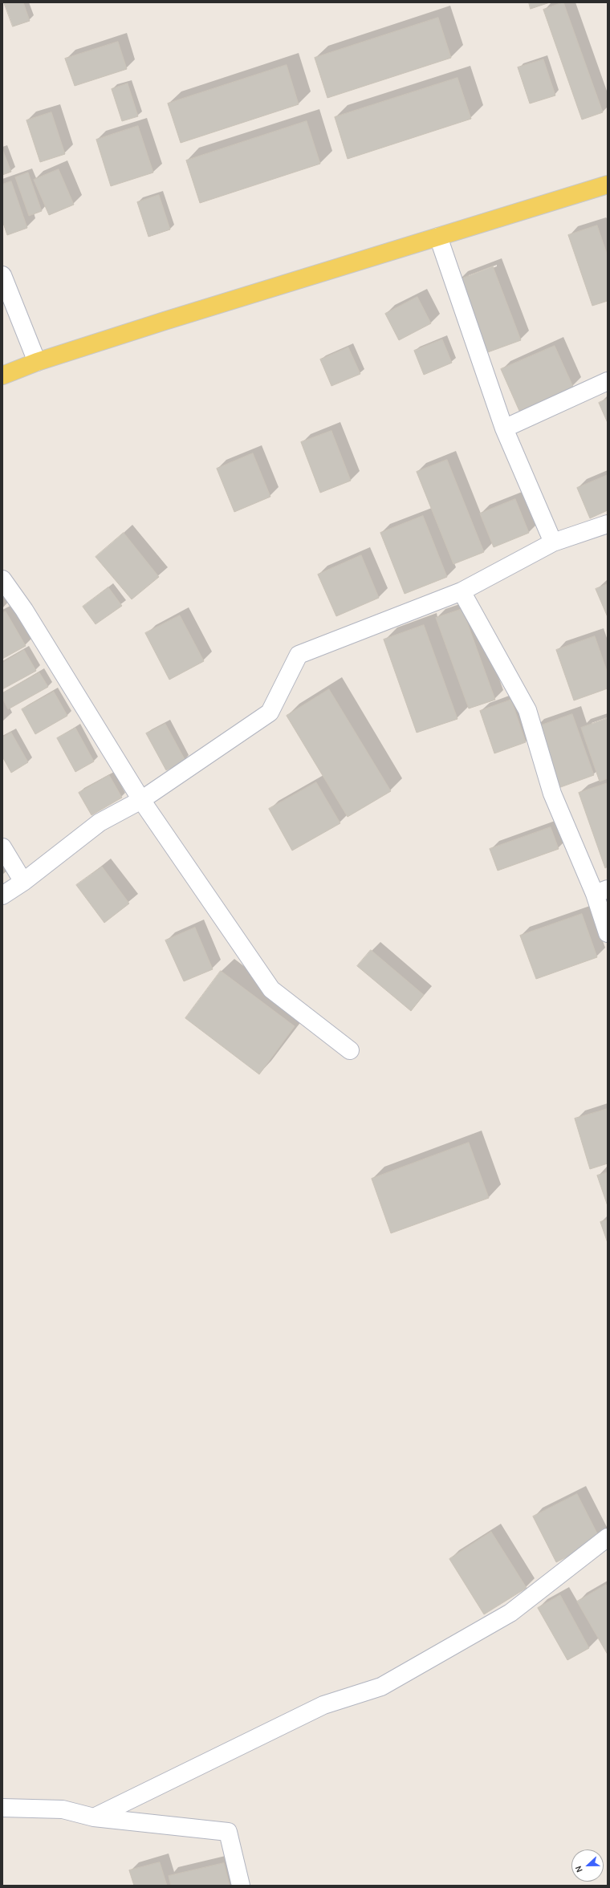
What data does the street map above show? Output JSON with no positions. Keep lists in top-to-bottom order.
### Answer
{
  "north": "left"
}
